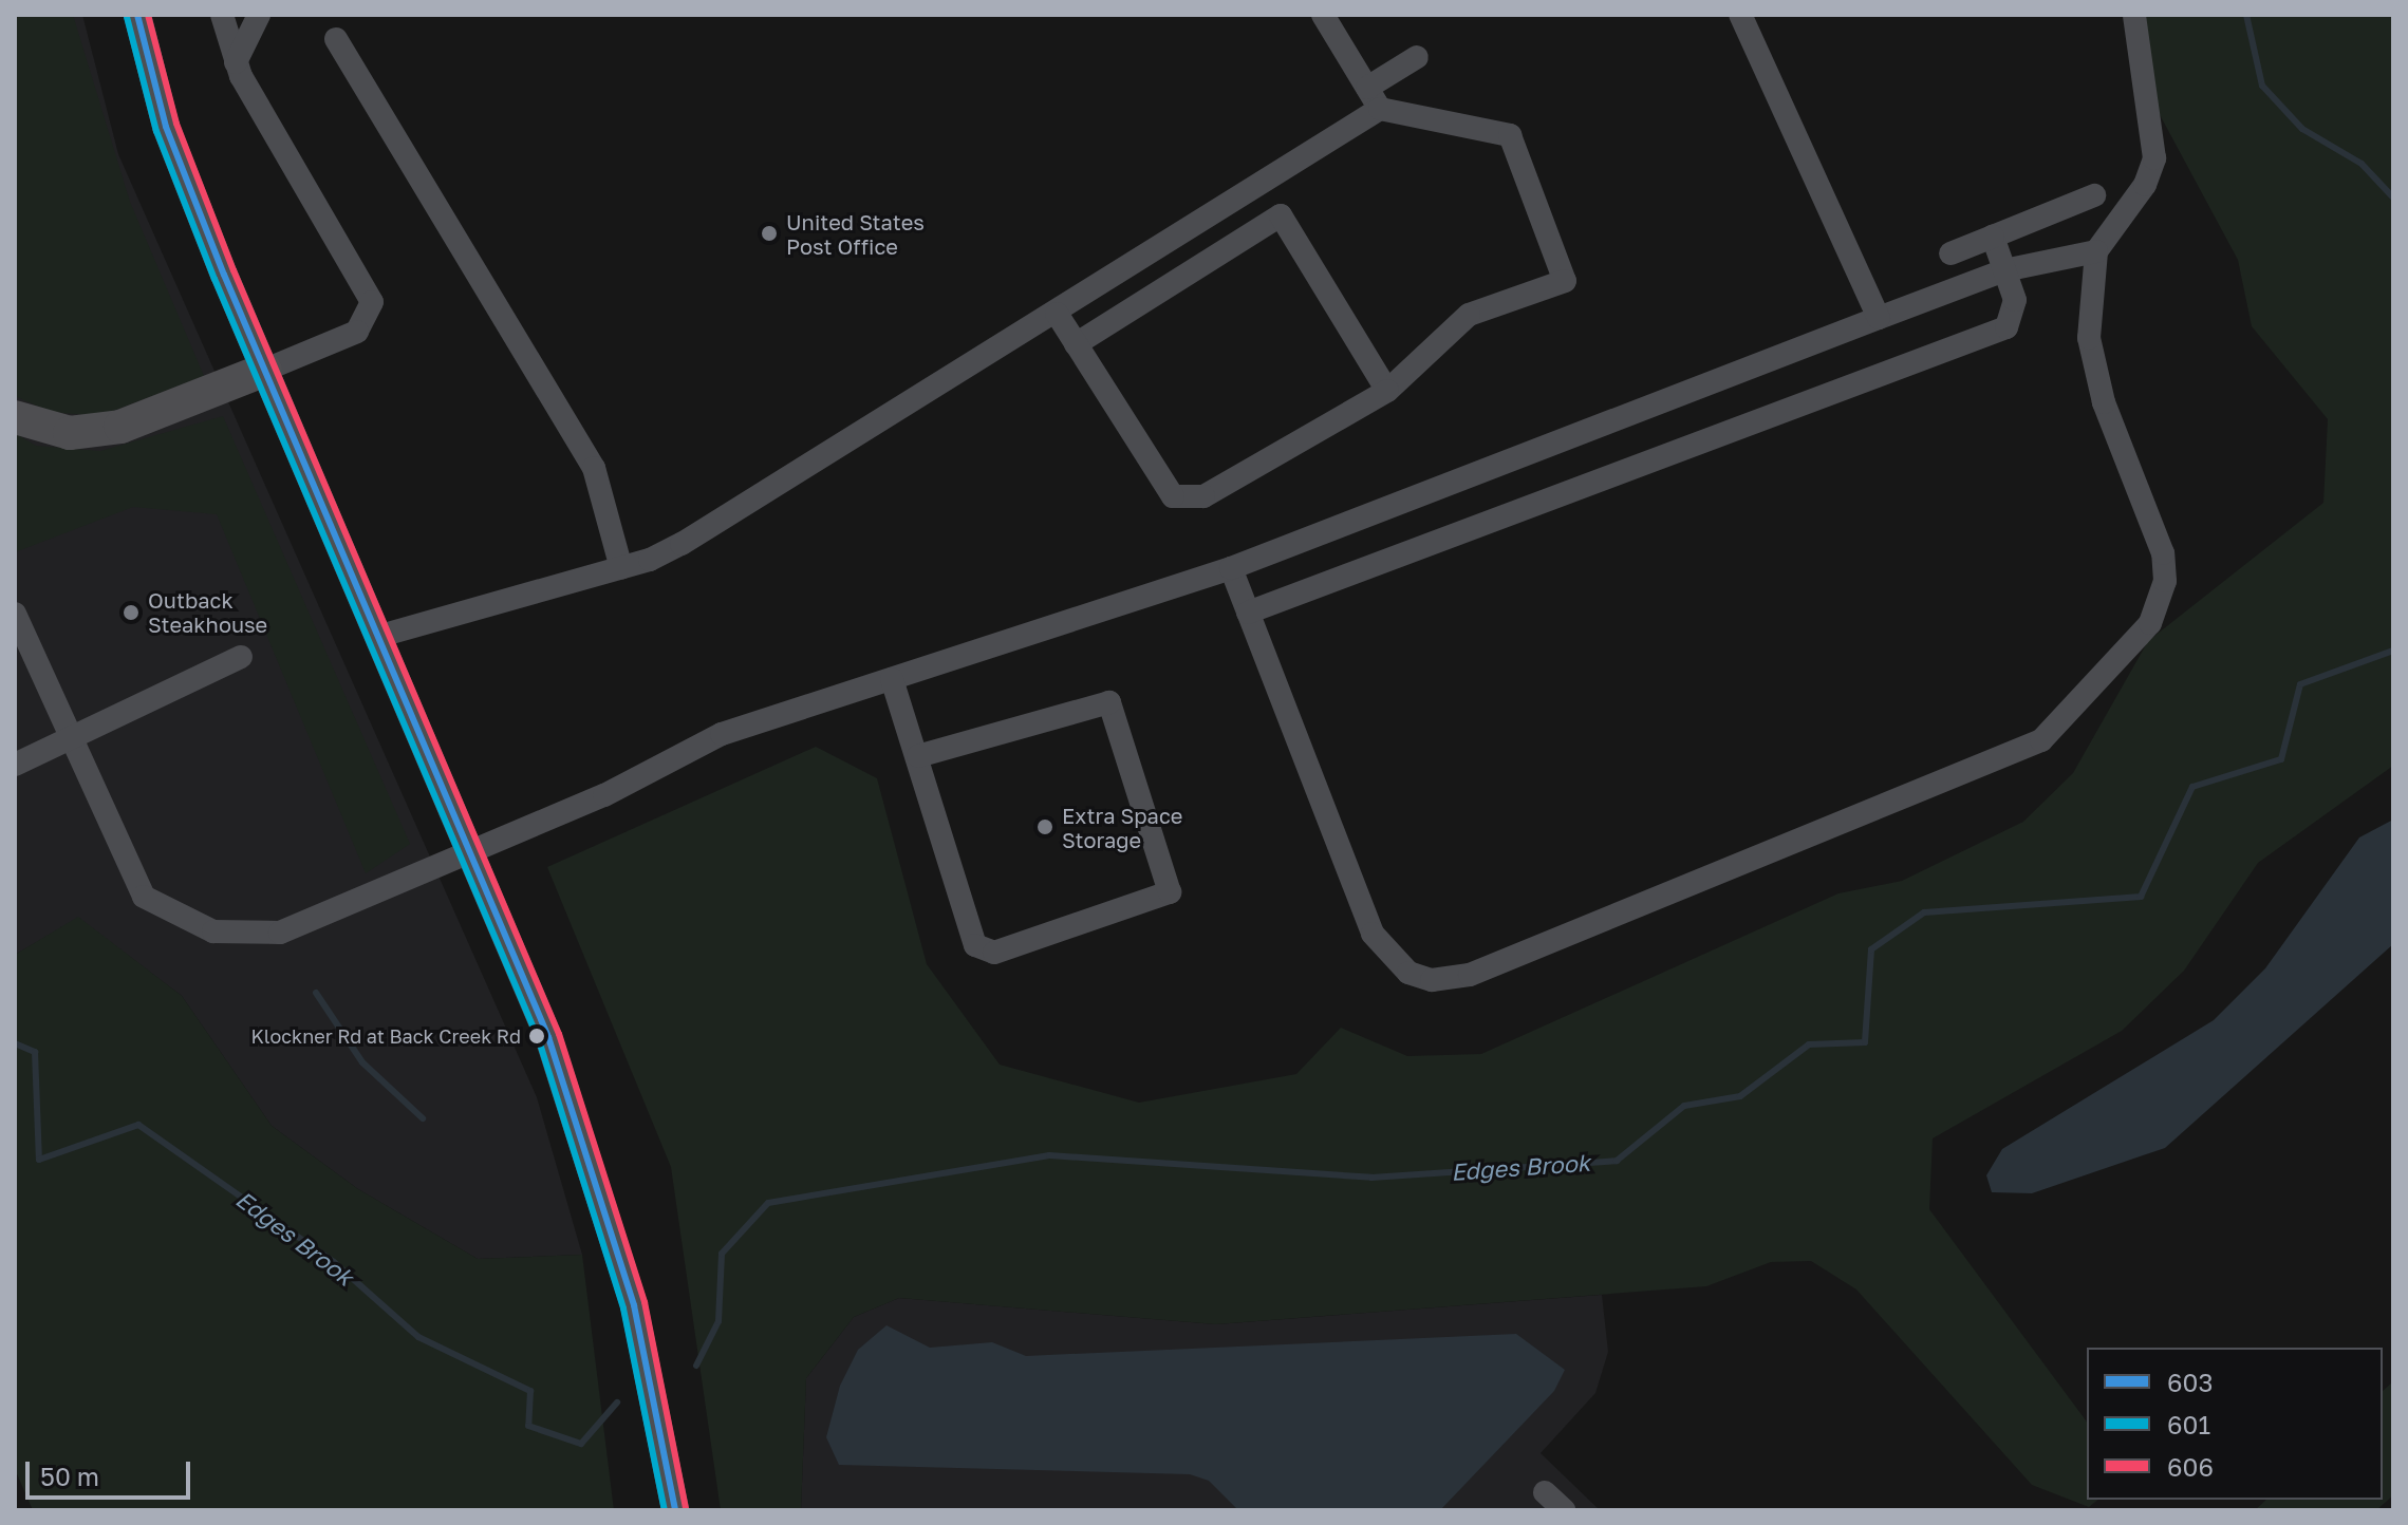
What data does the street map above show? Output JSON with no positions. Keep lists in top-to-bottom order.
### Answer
{
  "water": ["Edges Brook"],
  "places": [
    "United States Post Office",
    "Outback Steakhouse",
    "Extra Space Storage",
    "Klockner Rd at Back Creek Rd"
  ],
  "lines": ["transit line 603", "transit line 606", "transit line 601"],
  "legend": ["603", "601", "606"],
  "scale_bar": "50 m"
}
